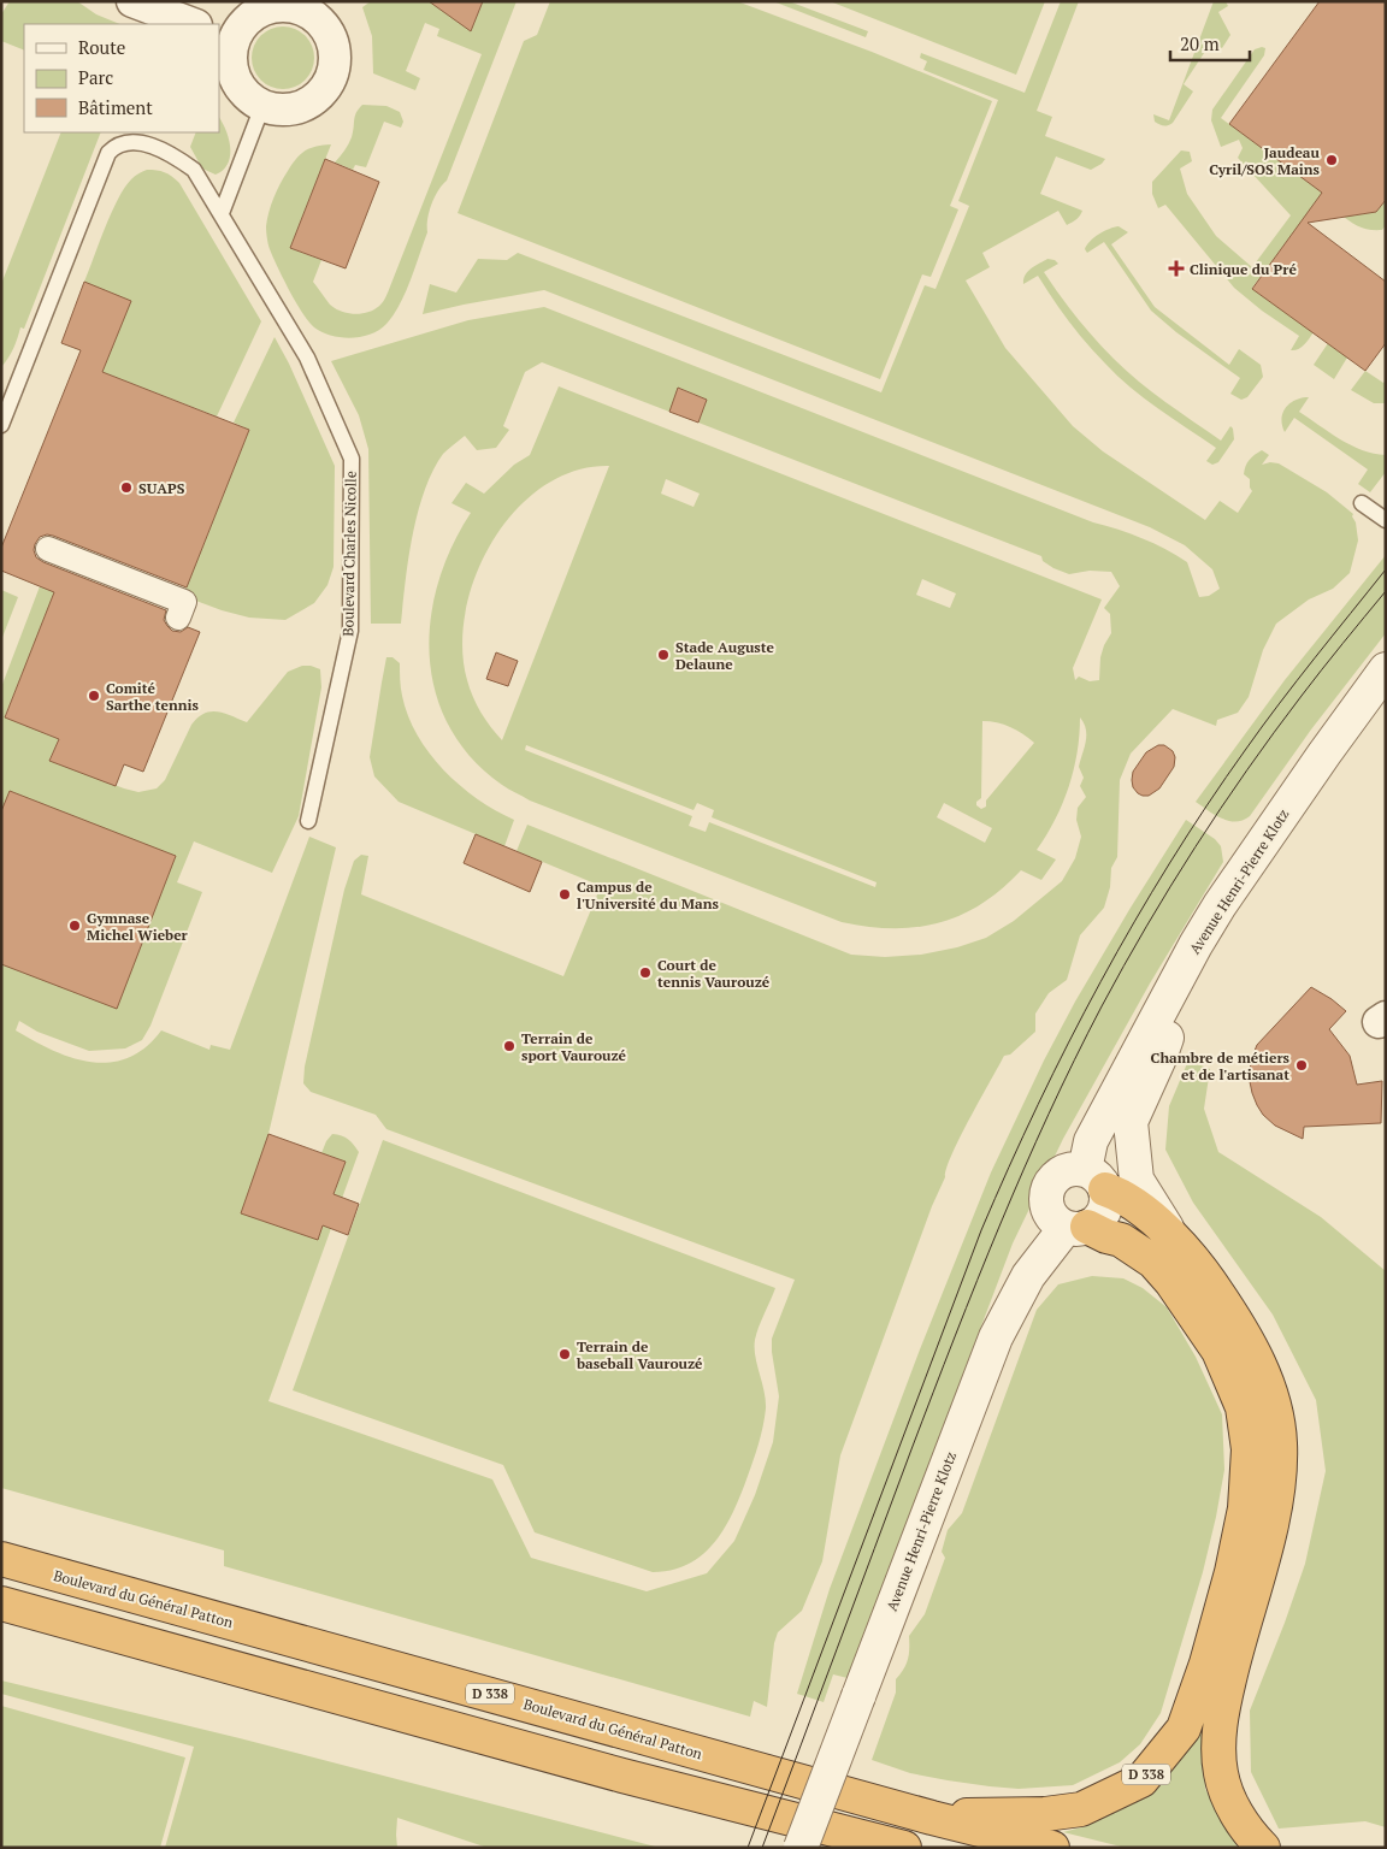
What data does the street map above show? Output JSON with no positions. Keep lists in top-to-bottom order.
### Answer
{
  "streets": {
    "highway": ["Boulevard du Général Patton", "D 338"],
    "street": ["Avenue Henri-Pierre Klotz"],
    "lane": ["Boulevard Charles Nicolle"]
  },
  "crossings": [
    ["Avenue Henri-Pierre Klotz", "D 338"],
    ["Boulevard du Général Patton", "D 338"]
  ],
  "places": {
    "other": [
      "Jaudeau Cyril/SOS Mains",
      "SUAPS",
      "Stade Auguste Delaune",
      "Comité Sarthe tennis",
      "Campus de l'Université du Mans",
      "Gymnase Michel Wieber",
      "Court de tennis Vaurouzé",
      "Terrain de sport Vaurouzé",
      "Chambre de métiers et de l'artisanat",
      "Terrain de baseball Vaurouzé"
    ],
    "health": ["Clinique du Pré"]
  },
  "legend": ["Route", "Parc", "Bâtiment"],
  "scale_bar": "20 m"
}
